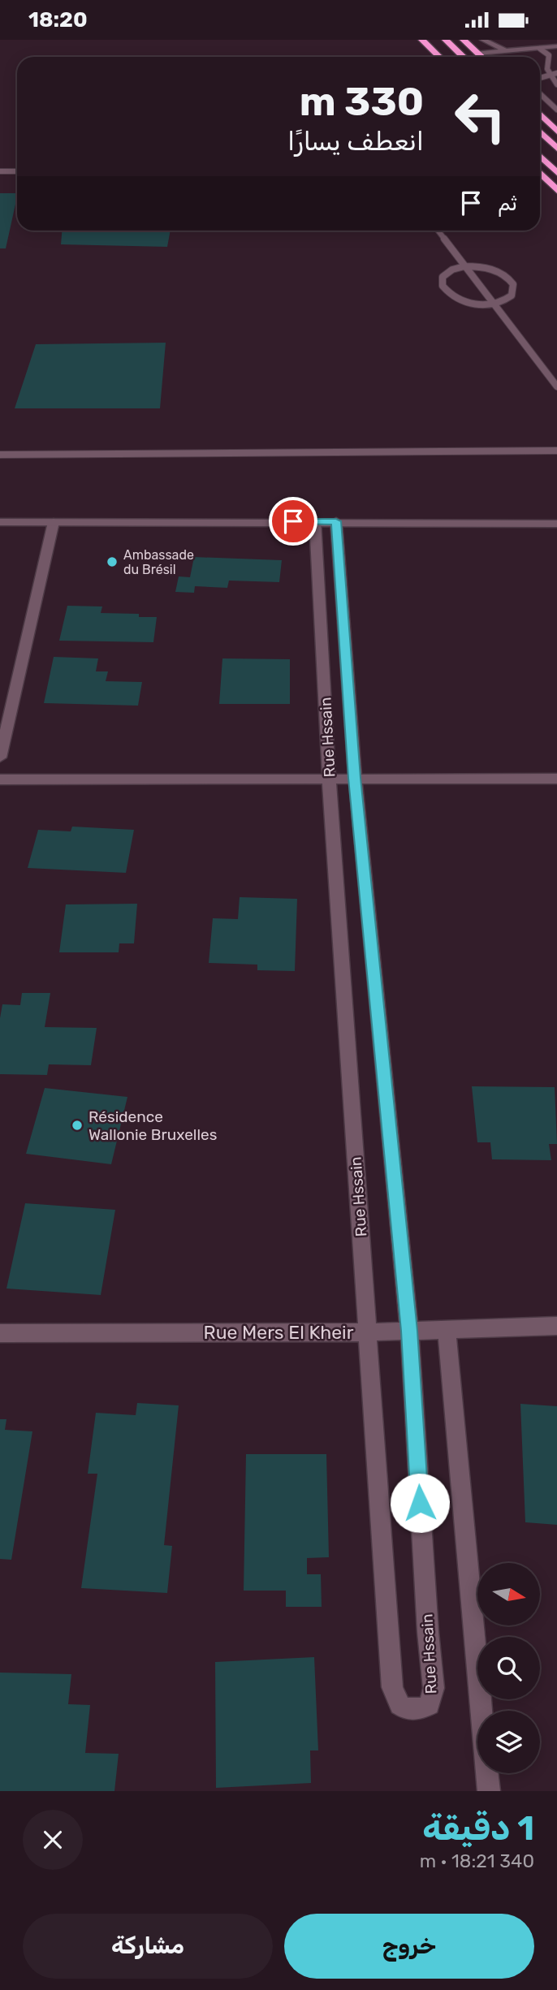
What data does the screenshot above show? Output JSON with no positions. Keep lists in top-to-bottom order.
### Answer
{
  "streets": {
    "street": ["Rue Hssain", "Rue Mers El Kheir"]
  },
  "crossings": [
    ["Rue Hssain", "Rue Mers El Kheir"]
  ],
  "places": ["Ambassade du Brésil", "Résidence Wallonie Bruxelles"],
  "north": "right",
  "page": {
    "status": "18:20",
    "turn": ["330 m", "انعطف يسارًا"],
    "then": "ثم",
    "heading": ["1 دقيقة", "340 m · 18:21"],
    "buttons": ["خروج", "مشاركة"]
  }
}
